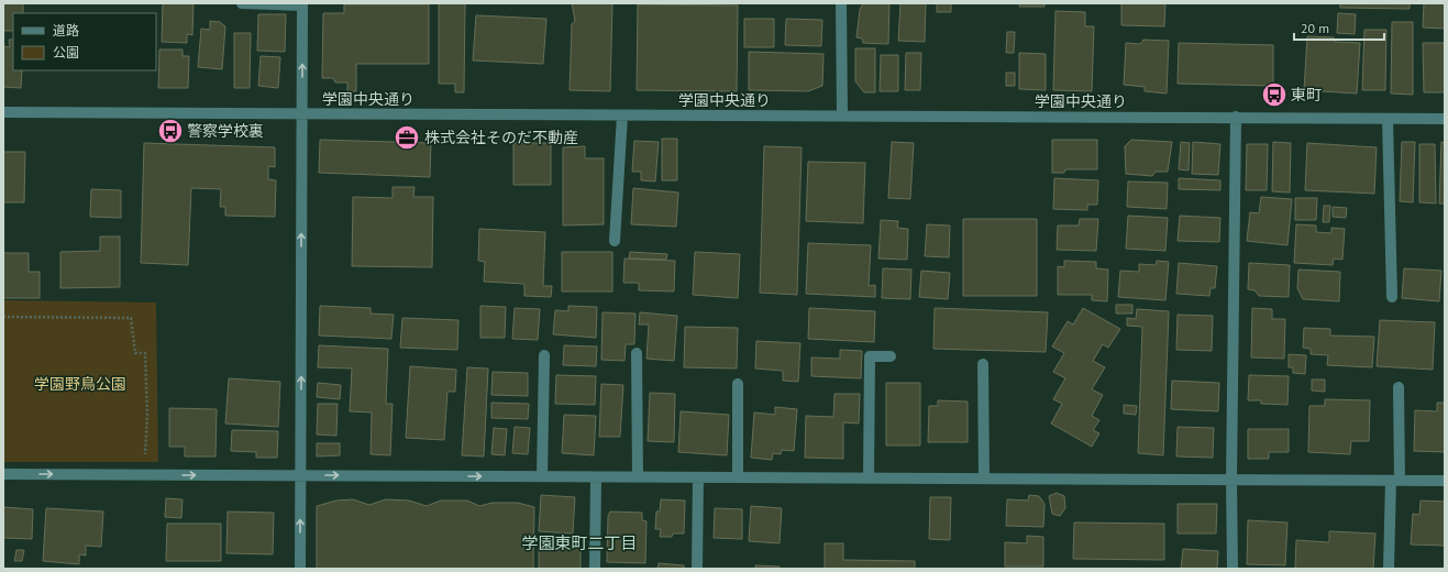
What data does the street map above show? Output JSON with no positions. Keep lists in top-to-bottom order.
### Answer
{
  "streets": {
    "street": ["学園中央通り"]
  },
  "districts": ["学園東町二丁目"],
  "parks": ["学園野鳥公園"],
  "places": {
    "bus stop": ["東町", "警察学校裏"],
    "office": ["株式会社そのだ不動産"]
  },
  "legend": ["道路", "公園"],
  "scale_bar": "20 m"
}
